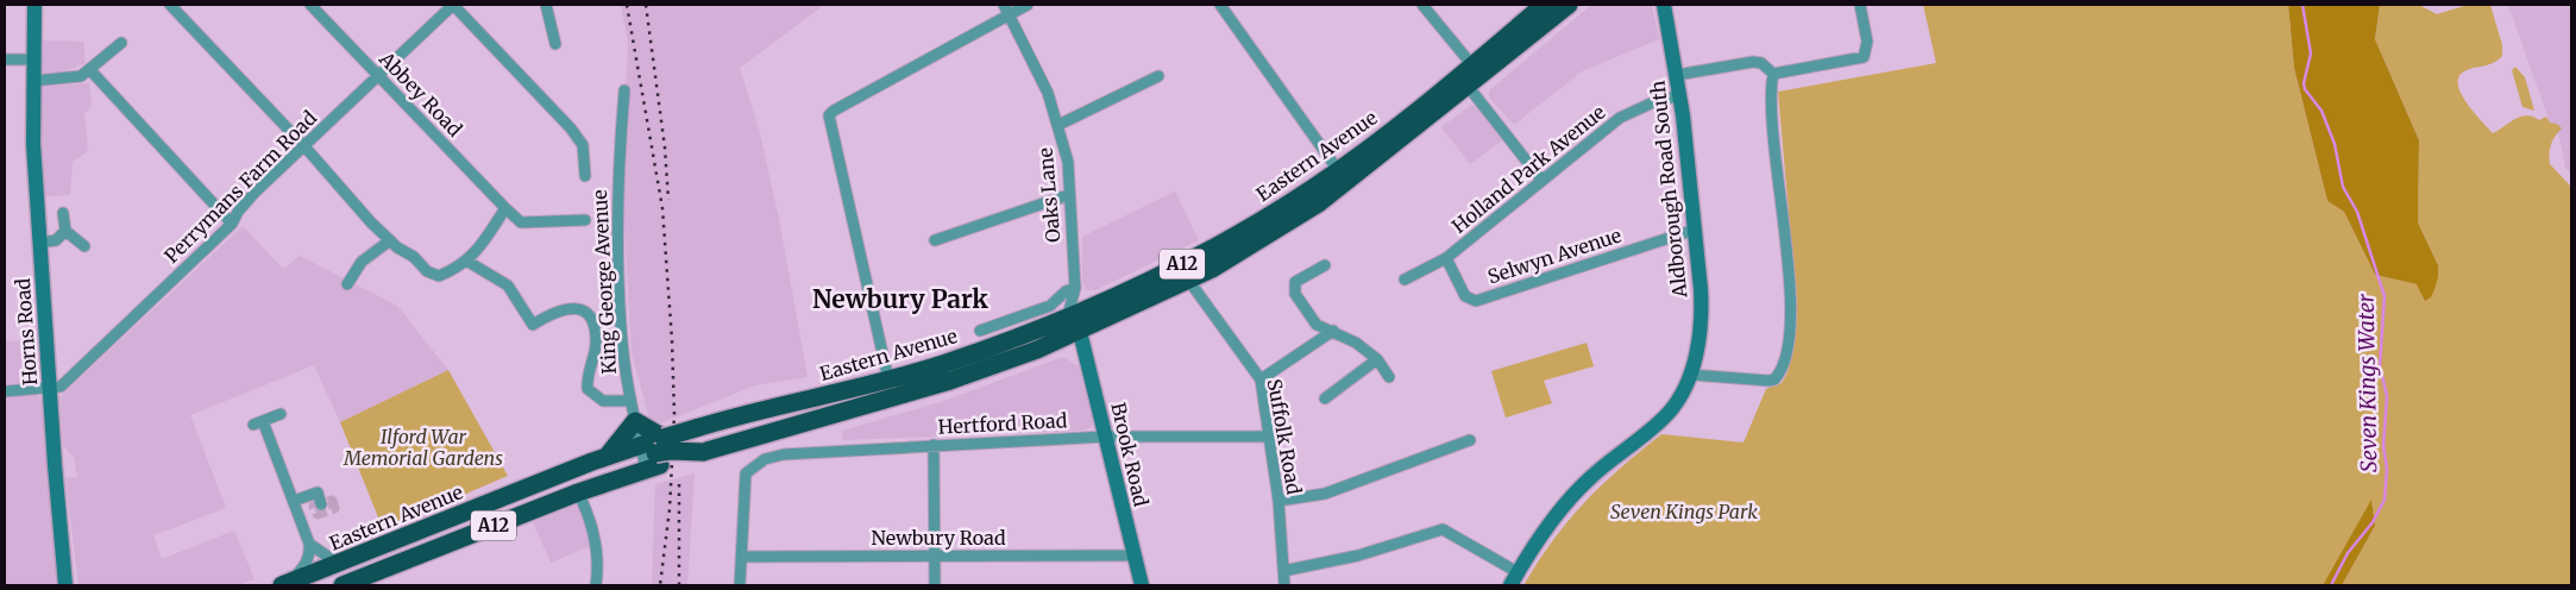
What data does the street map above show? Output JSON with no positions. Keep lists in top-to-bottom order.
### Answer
{
  "streets": {
    "highway": ["Eastern Avenue", "A12"],
    "street": [
      "Abbey Road",
      "Holland Park Avenue",
      "Perrymans Farm Road",
      "Aldborough Road South",
      "Oaks Lane",
      "Selwyn Avenue",
      "King George Avenue",
      "Horns Road",
      "Hertford Road",
      "Suffolk Road",
      "Brook Road",
      "Newbury Road"
    ]
  },
  "crossings": [
    ["Abbey Road", "Perrymans Farm Road"],
    ["Eastern Avenue", "Oaks Lane"],
    ["Eastern Avenue", "Suffolk Road"],
    ["Eastern Avenue", "Brook Road"],
    ["Holland Park Avenue", "Aldborough Road South"],
    ["Holland Park Avenue", "Selwyn Avenue"],
    ["Perrymans Farm Road", "Horns Road"],
    ["Aldborough Road South", "Selwyn Avenue"],
    ["Hertford Road", "Suffolk Road"],
    ["Hertford Road", "Brook Road"],
    ["Hertford Road", "Newbury Road"],
    ["Brook Road", "Newbury Road"]
  ],
  "districts": ["Newbury Park"],
  "water": ["Seven Kings Water"],
  "parks": ["Ilford War Memorial Gardens", "Seven Kings Park"]
}
